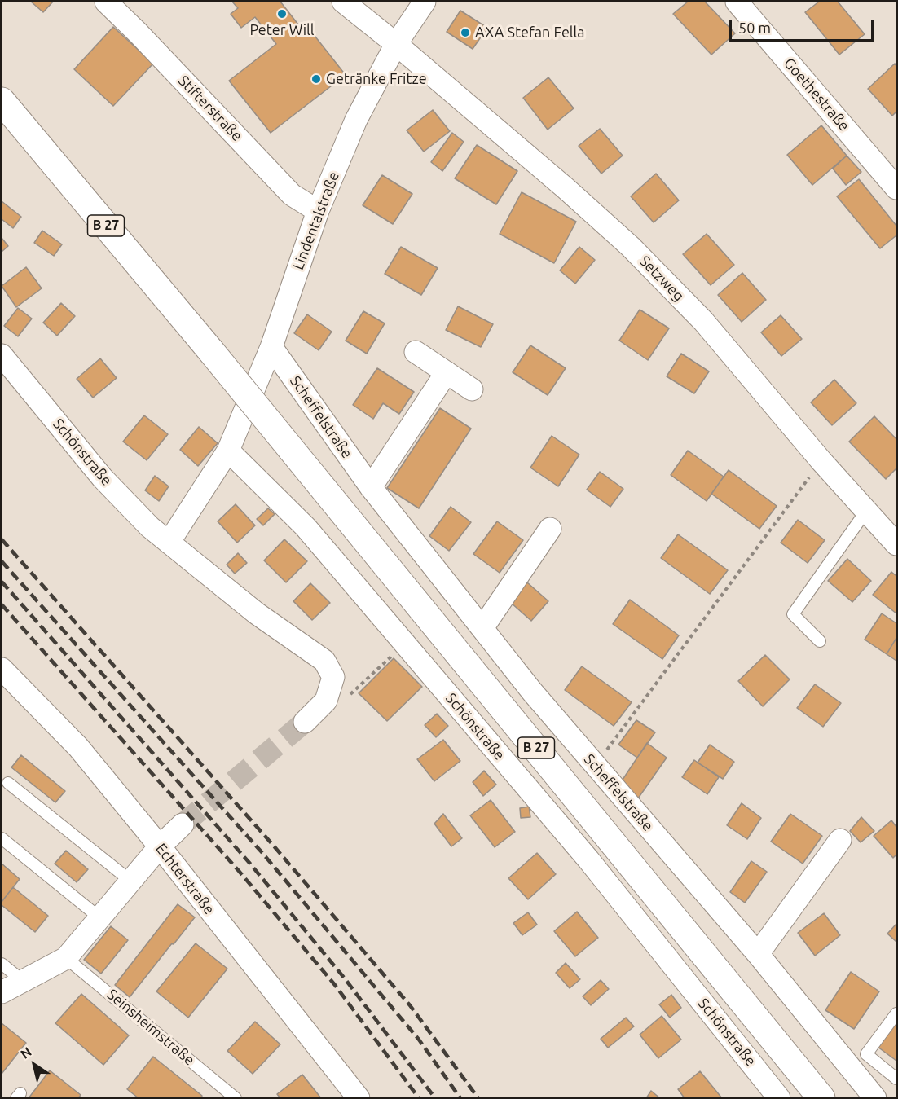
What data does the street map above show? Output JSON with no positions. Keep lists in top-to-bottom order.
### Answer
{
  "streets": {
    "main road": ["B 27"],
    "street": [
      "Goethestraße",
      "Stifterstraße",
      "Lindentalstraße",
      "Setzweg",
      "Scheffelstraße",
      "Schönstraße",
      "Echterstraße"
    ],
    "lane": ["Seinsheimstraße"]
  },
  "crossings": [
    ["Stifterstraße", "Lindentalstraße"],
    ["Lindentalstraße", "Setzweg"],
    ["Lindentalstraße", "Scheffelstraße"],
    ["Lindentalstraße", "Schönstraße"]
  ],
  "places": ["Peter Will", "AXA Stefan Fella", "Getränke Fritze"],
  "scale_bar": "50 m",
  "north": "top left"
}
